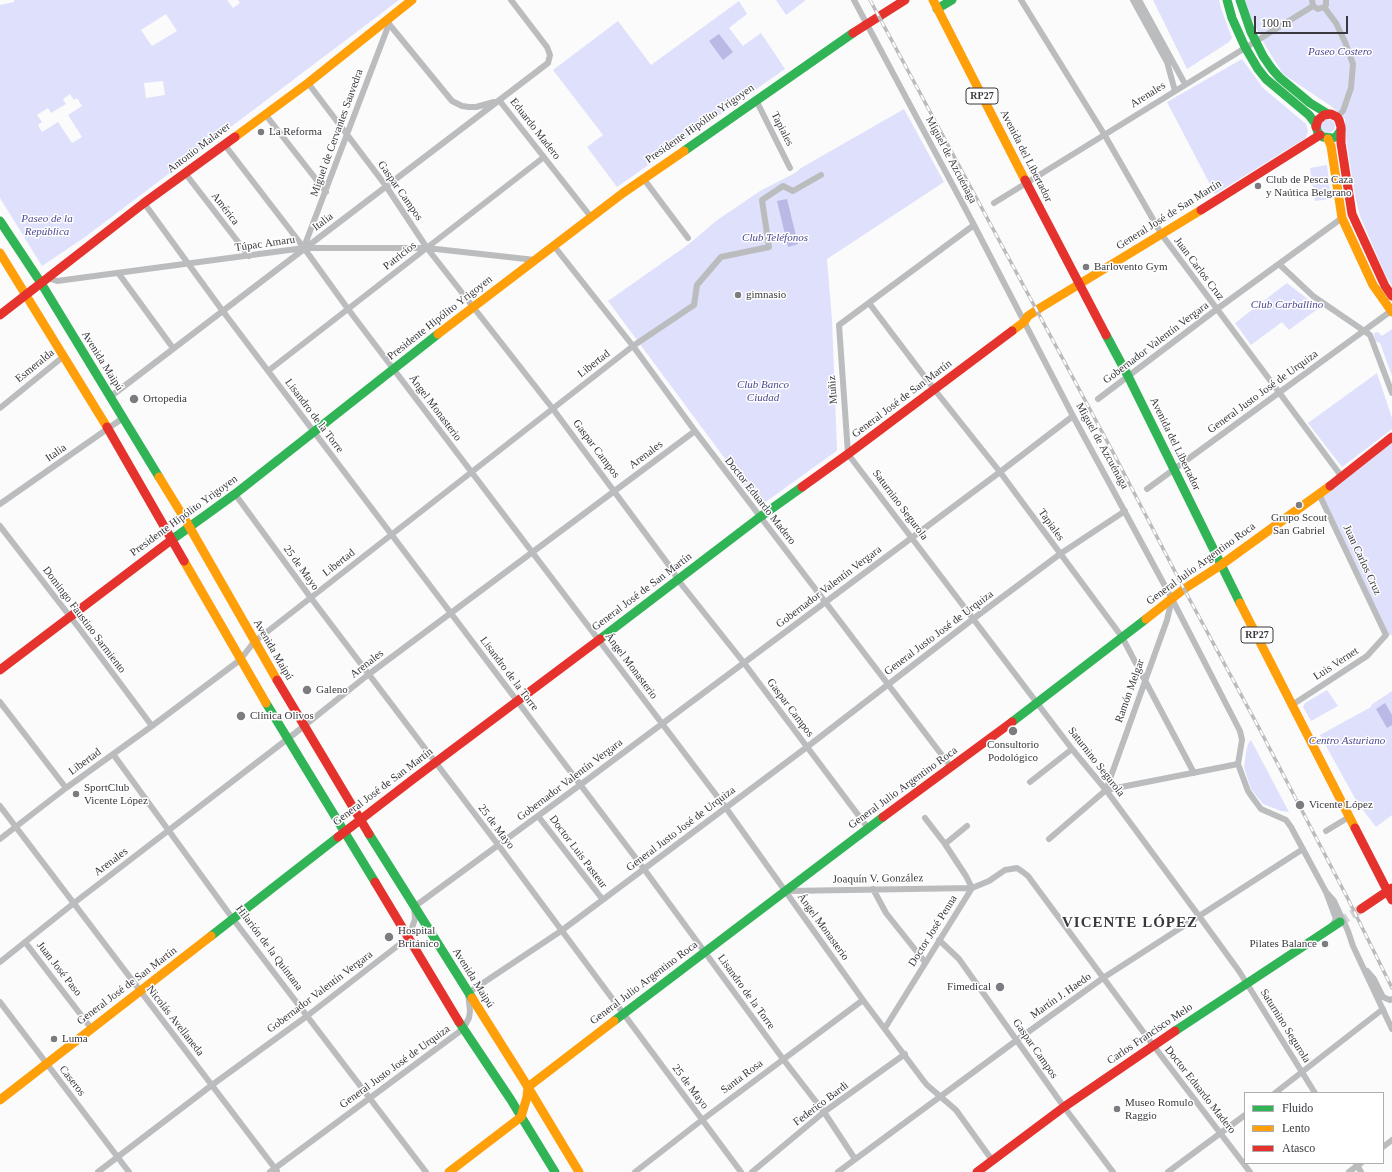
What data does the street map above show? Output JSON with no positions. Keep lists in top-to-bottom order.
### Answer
{
  "streets": {
    "street": [
      "Arenales",
      "RP27",
      "Presidente Hipólito Yrigoyen",
      "Eduardo Madero",
      "Tapiales",
      "Miguel de Cervantes Saavedra",
      "Antonio Malaver",
      "Avenida del Libertador",
      "Miguel de Azcuénaga",
      "Gaspar Campos",
      "América",
      "General José de San Martín",
      "Italia",
      "Túpac Amaru",
      "Patricios",
      "Juan Carlos Cruz",
      "Gobernador Valentín Vergara",
      "Avenida Maipú",
      "Libertad",
      "Esmeralda",
      "Muñiz",
      "General Justo José de Urquiza",
      "Ángel Monasterio",
      "Lisandro de la Torre",
      "Doctor Eduardo Madero",
      "Saturnino Segurola",
      "General Julio Argentino Roca",
      "25 de Mayo",
      "Domingo Faustino Sarmiento",
      "Luis Vernet",
      "Ramón Melgar",
      "Doctor Luis Pasteur",
      "Joaquín V. González",
      "Doctor José Penna",
      "Hilarión de la Quintana",
      "Juan José Paso",
      "Martín J. Haedo",
      "Nicolás Avellaneda",
      "Carlos Francisco Melo",
      "Santa Rosa",
      "Caseros",
      "Federico Bardi"
    ]
  },
  "crossings": [
    ["Arenales", "Avenida del Libertador"],
    ["Arenales", "Gaspar Campos"],
    ["Arenales", "Juan Carlos Cruz"],
    ["Arenales", "Avenida Maipú"],
    ["Arenales", "Ángel Monasterio"],
    ["Arenales", "Lisandro de la Torre"],
    ["Arenales", "Doctor Eduardo Madero"],
    ["Arenales", "25 de Mayo"],
    ["Arenales", "Hilarión de la Quintana"],
    ["Arenales", "Juan José Paso"],
    ["Arenales", "Nicolás Avellaneda"],
    ["Presidente Hipólito Yrigoyen", "Eduardo Madero"],
    ["Presidente Hipólito Yrigoyen", "Tapiales"],
    ["Presidente Hipólito Yrigoyen", "Miguel de Azcuénaga"],
    ["Presidente Hipólito Yrigoyen", "Gaspar Campos"],
    ["Presidente Hipólito Yrigoyen", "Túpac Amaru"],
    ["Presidente Hipólito Yrigoyen", "Avenida Maipú"],
    ["Presidente Hipólito Yrigoyen", "Ángel Monasterio"],
    ["Presidente Hipólito Yrigoyen", "Lisandro de la Torre"],
    ["Presidente Hipólito Yrigoyen", "Doctor Eduardo Madero"],
    ["Presidente Hipólito Yrigoyen", "25 de Mayo"],
    ["Presidente Hipólito Yrigoyen", "Domingo Faustino Sarmiento"],
    ["Eduardo Madero", "Miguel de Cervantes Saavedra"],
    ["Eduardo Madero", "Antonio Malaver"],
    ["Eduardo Madero", "Italia"],
    ["Eduardo Madero", "Patricios"],
    ["Tapiales", "General José de San Martín"],
    ["Tapiales", "Gobernador Valentín Vergara"],
    ["Tapiales", "Muñiz"],
    ["Tapiales", "General Justo José de Urquiza"],
    ["Tapiales", "General Julio Argentino Roca"],
    ["Tapiales", "Ramón Melgar"],
    ["Miguel de Cervantes Saavedra", "Antonio Malaver"],
    ["Miguel de Cervantes Saavedra", "Gaspar Campos"],
    ["Miguel de Cervantes Saavedra", "Italia"],
    ["Miguel de Cervantes Saavedra", "Túpac Amaru"],
    ["Miguel de Cervantes Saavedra", "Ángel Monasterio"],
    ["Antonio Malaver", "Gaspar Campos"],
    ["Antonio Malaver", "América"],
    ["Antonio Malaver", "Túpac Amaru"],
    ["Antonio Malaver", "Avenida Maipú"],
    ["Antonio Malaver", "Ángel Monasterio"],
    ["Antonio Malaver", "Lisandro de la Torre"],
    ["Avenida del Libertador", "General José de San Martín"],
    ["Avenida del Libertador", "Gobernador Valentín Vergara"],
    ["Avenida del Libertador", "General Justo José de Urquiza"],
    ["Avenida del Libertador", "General Julio Argentino Roca"],
    ["Avenida del Libertador", "Luis Vernet"],
    ["Miguel de Azcuénaga", "General José de San Martín"],
    ["Miguel de Azcuénaga", "Gobernador Valentín Vergara"],
    ["Miguel de Azcuénaga", "General Justo José de Urquiza"],
    ["Miguel de Azcuénaga", "General Julio Argentino Roca"],
    ["Miguel de Azcuénaga", "Ramón Melgar"],
    ["Miguel de Azcuénaga", "Martín J. Haedo"],
    ["Miguel de Azcuénaga", "Carlos Francisco Melo"],
    ["Gaspar Campos", "General José de San Martín"],
    ["Gaspar Campos", "Italia"],
    ["Gaspar Campos", "Túpac Amaru"],
    ["Gaspar Campos", "Patricios"],
    ["Gaspar Campos", "Gobernador Valentín Vergara"],
    ["Gaspar Campos", "Libertad"],
    ["Gaspar Campos", "General Justo José de Urquiza"],
    ["Gaspar Campos", "General Julio Argentino Roca"],
    ["Gaspar Campos", "Doctor José Penna"],
    ["Gaspar Campos", "Martín J. Haedo"],
    ["Gaspar Campos", "Carlos Francisco Melo"],
    ["América", "Túpac Amaru"],
    ["General José de San Martín", "Juan Carlos Cruz"],
    ["General José de San Martín", "Avenida Maipú"],
    ["General José de San Martín", "Muñiz"],
    ["General José de San Martín", "Ángel Monasterio"],
    ["General José de San Martín", "Lisandro de la Torre"],
    ["General José de San Martín", "Doctor Eduardo Madero"],
    ["General José de San Martín", "Saturnino Segurola"],
    ["General José de San Martín", "25 de Mayo"],
    ["General José de San Martín", "Hilarión de la Quintana"],
    ["General José de San Martín", "Juan José Paso"],
    ["General José de San Martín", "Nicolás Avellaneda"],
    ["General José de San Martín", "Caseros"],
    ["Italia", "Túpac Amaru"],
    ["Italia", "Avenida Maipú"],
    ["Italia", "Ángel Monasterio"],
    ["Italia", "Lisandro de la Torre"],
    ["Túpac Amaru", "Patricios"],
    ["Túpac Amaru", "Avenida Maipú"],
    ["Túpac Amaru", "Ángel Monasterio"],
    ["Túpac Amaru", "Lisandro de la Torre"],
    ["Patricios", "Ángel Monasterio"],
    ["Patricios", "Lisandro de la Torre"],
    ["Juan Carlos Cruz", "Gobernador Valentín Vergara"],
    ["Juan Carlos Cruz", "General Justo José de Urquiza"],
    ["Juan Carlos Cruz", "General Julio Argentino Roca"],
    ["Juan Carlos Cruz", "Luis Vernet"],
    ["Gobernador Valentín Vergara", "Avenida Maipú"],
    ["Gobernador Valentín Vergara", "Ángel Monasterio"],
    ["Gobernador Valentín Vergara", "Lisandro de la Torre"],
    ["Gobernador Valentín Vergara", "Doctor Eduardo Madero"],
    ["Gobernador Valentín Vergara", "Saturnino Segurola"],
    ["Gobernador Valentín Vergara", "25 de Mayo"],
    ["Gobernador Valentín Vergara", "Doctor Luis Pasteur"],
    ["Gobernador Valentín Vergara", "Hilarión de la Quintana"],
    ["Gobernador Valentín Vergara", "Nicolás Avellaneda"],
    ["Gobernador Valentín Vergara", "Caseros"],
    ["Avenida Maipú", "Libertad"],
    ["Avenida Maipú", "General Justo José de Urquiza"],
    ["Avenida Maipú", "General Julio Argentino Roca"],
    ["Libertad", "Ángel Monasterio"],
    ["Libertad", "Lisandro de la Torre"],
    ["Libertad", "Doctor Eduardo Madero"],
    ["Libertad", "25 de Mayo"],
    ["Libertad", "Domingo Faustino Sarmiento"],
    ["Libertad", "Hilarión de la Quintana"],
    ["Libertad", "Nicolás Avellaneda"],
    ["Muñiz", "Saturnino Segurola"],
    ["General Justo José de Urquiza", "Ángel Monasterio"],
    ["General Justo José de Urquiza", "Lisandro de la Torre"],
    ["General Justo José de Urquiza", "Doctor Eduardo Madero"],
    ["General Justo José de Urquiza", "Saturnino Segurola"],
    ["General Justo José de Urquiza", "25 de Mayo"],
    ["General Justo José de Urquiza", "Doctor Luis Pasteur"],
    ["General Justo José de Urquiza", "Hilarión de la Quintana"],
    ["General Justo José de Urquiza", "Nicolás Avellaneda"],
    ["Ángel Monasterio", "General Julio Argentino Roca"],
    ["Ángel Monasterio", "Joaquín V. González"],
    ["Ángel Monasterio", "Doctor José Penna"],
    ["Ángel Monasterio", "Martín J. Haedo"],
    ["Ángel Monasterio", "Carlos Francisco Melo"],
    ["Ángel Monasterio", "Santa Rosa"],
    ["Ángel Monasterio", "Federico Bardi"],
    ["Lisandro de la Torre", "General Julio Argentino Roca"],
    ["Lisandro de la Torre", "Martín J. Haedo"],
    ["Lisandro de la Torre", "Santa Rosa"],
    ["Lisandro de la Torre", "Federico Bardi"],
    ["Doctor Eduardo Madero", "General Julio Argentino Roca"],
    ["Doctor Eduardo Madero", "Joaquín V. González"],
    ["Doctor Eduardo Madero", "Doctor José Penna"],
    ["Doctor Eduardo Madero", "Martín J. Haedo"],
    ["Doctor Eduardo Madero", "Carlos Francisco Melo"],
    ["Saturnino Segurola", "General Julio Argentino Roca"],
    ["Saturnino Segurola", "Ramón Melgar"],
    ["Saturnino Segurola", "Martín J. Haedo"],
    ["Saturnino Segurola", "Carlos Francisco Melo"],
    ["General Julio Argentino Roca", "25 de Mayo"],
    ["General Julio Argentino Roca", "Ramón Melgar"],
    ["General Julio Argentino Roca", "Joaquín V. González"],
    ["25 de Mayo", "Santa Rosa"],
    ["Joaquín V. González", "Doctor José Penna"]
  ],
  "districts": ["VICENTE LÓPEZ"],
  "parks": [
    "Paseo Costero",
    "Paseo de la República",
    "Club Teléfonos",
    "Club Carballino",
    "Club Banco Ciudad",
    "Centro Asturiano"
  ],
  "places": [
    "La Reforma",
    "Club de Pesca Caza y Naútica Belgrano",
    "Barlovento Gym",
    "gimnasio",
    "Ortopedia",
    "Grupo Scout San Gabriel",
    "Galeno",
    "Clínica Olivos",
    "Consultorio Podológico",
    "SportClub Vicente López",
    "Vicente López",
    "Hospital Británico",
    "Pilates Balance",
    "Fimedical",
    "Luma",
    "Museo Romulo Raggio"
  ],
  "legend": ["Fluido", "Lento", "Atasco"],
  "scale_bar": "100 m"
}
